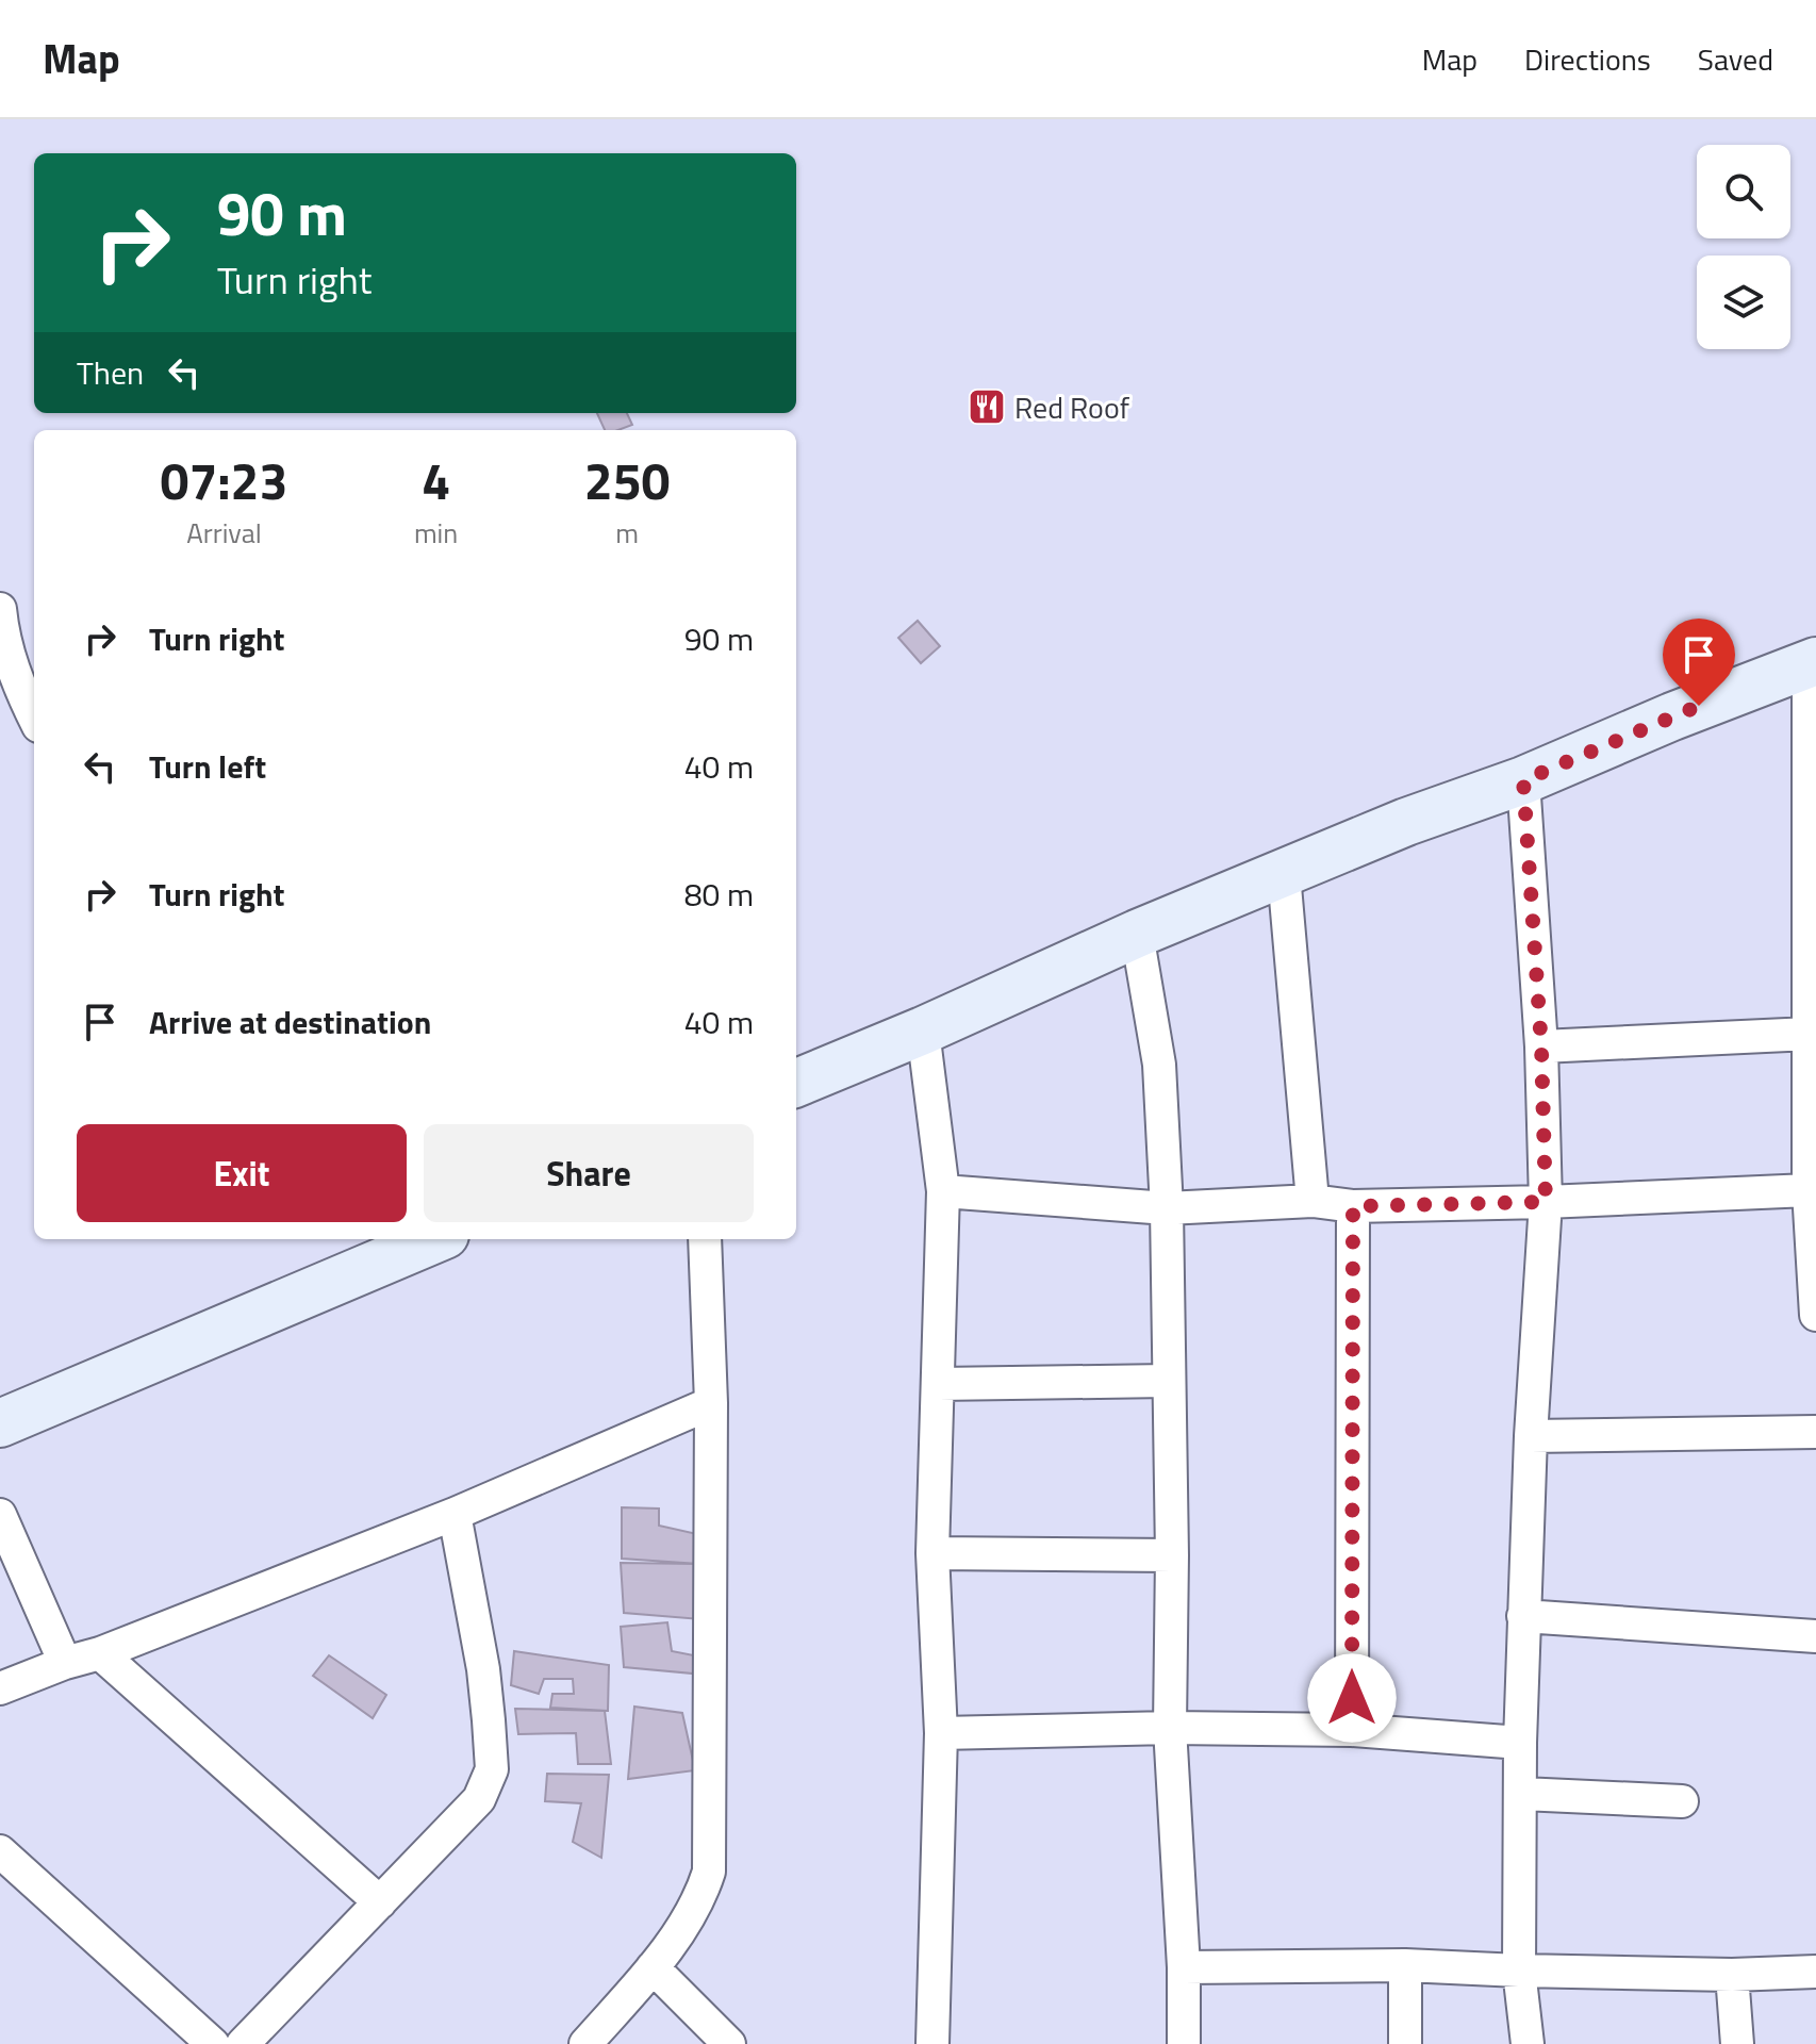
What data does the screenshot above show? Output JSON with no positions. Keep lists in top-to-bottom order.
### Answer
{
  "places": {
    "restaurant": ["Red Roof"]
  },
  "page": {
    "header": "Map",
    "nav": ["Map", "Directions", "Saved"],
    "turn": ["90 m", "Turn right"],
    "then": "Then",
    "eta": [
      "07:23",
      "Arrival",
      "4",
      "min",
      "250",
      "m"
    ],
    "list": [
      {
        "name": "Turn right",
        "value": "90 m"
      },
      {
        "name": "Turn left",
        "value": "40 m"
      },
      {
        "name": "Turn right",
        "value": "80 m"
      },
      {
        "name": "Arrive at destination",
        "value": "40 m"
      }
    ],
    "buttons": ["Exit", "Share"]
  }
}
